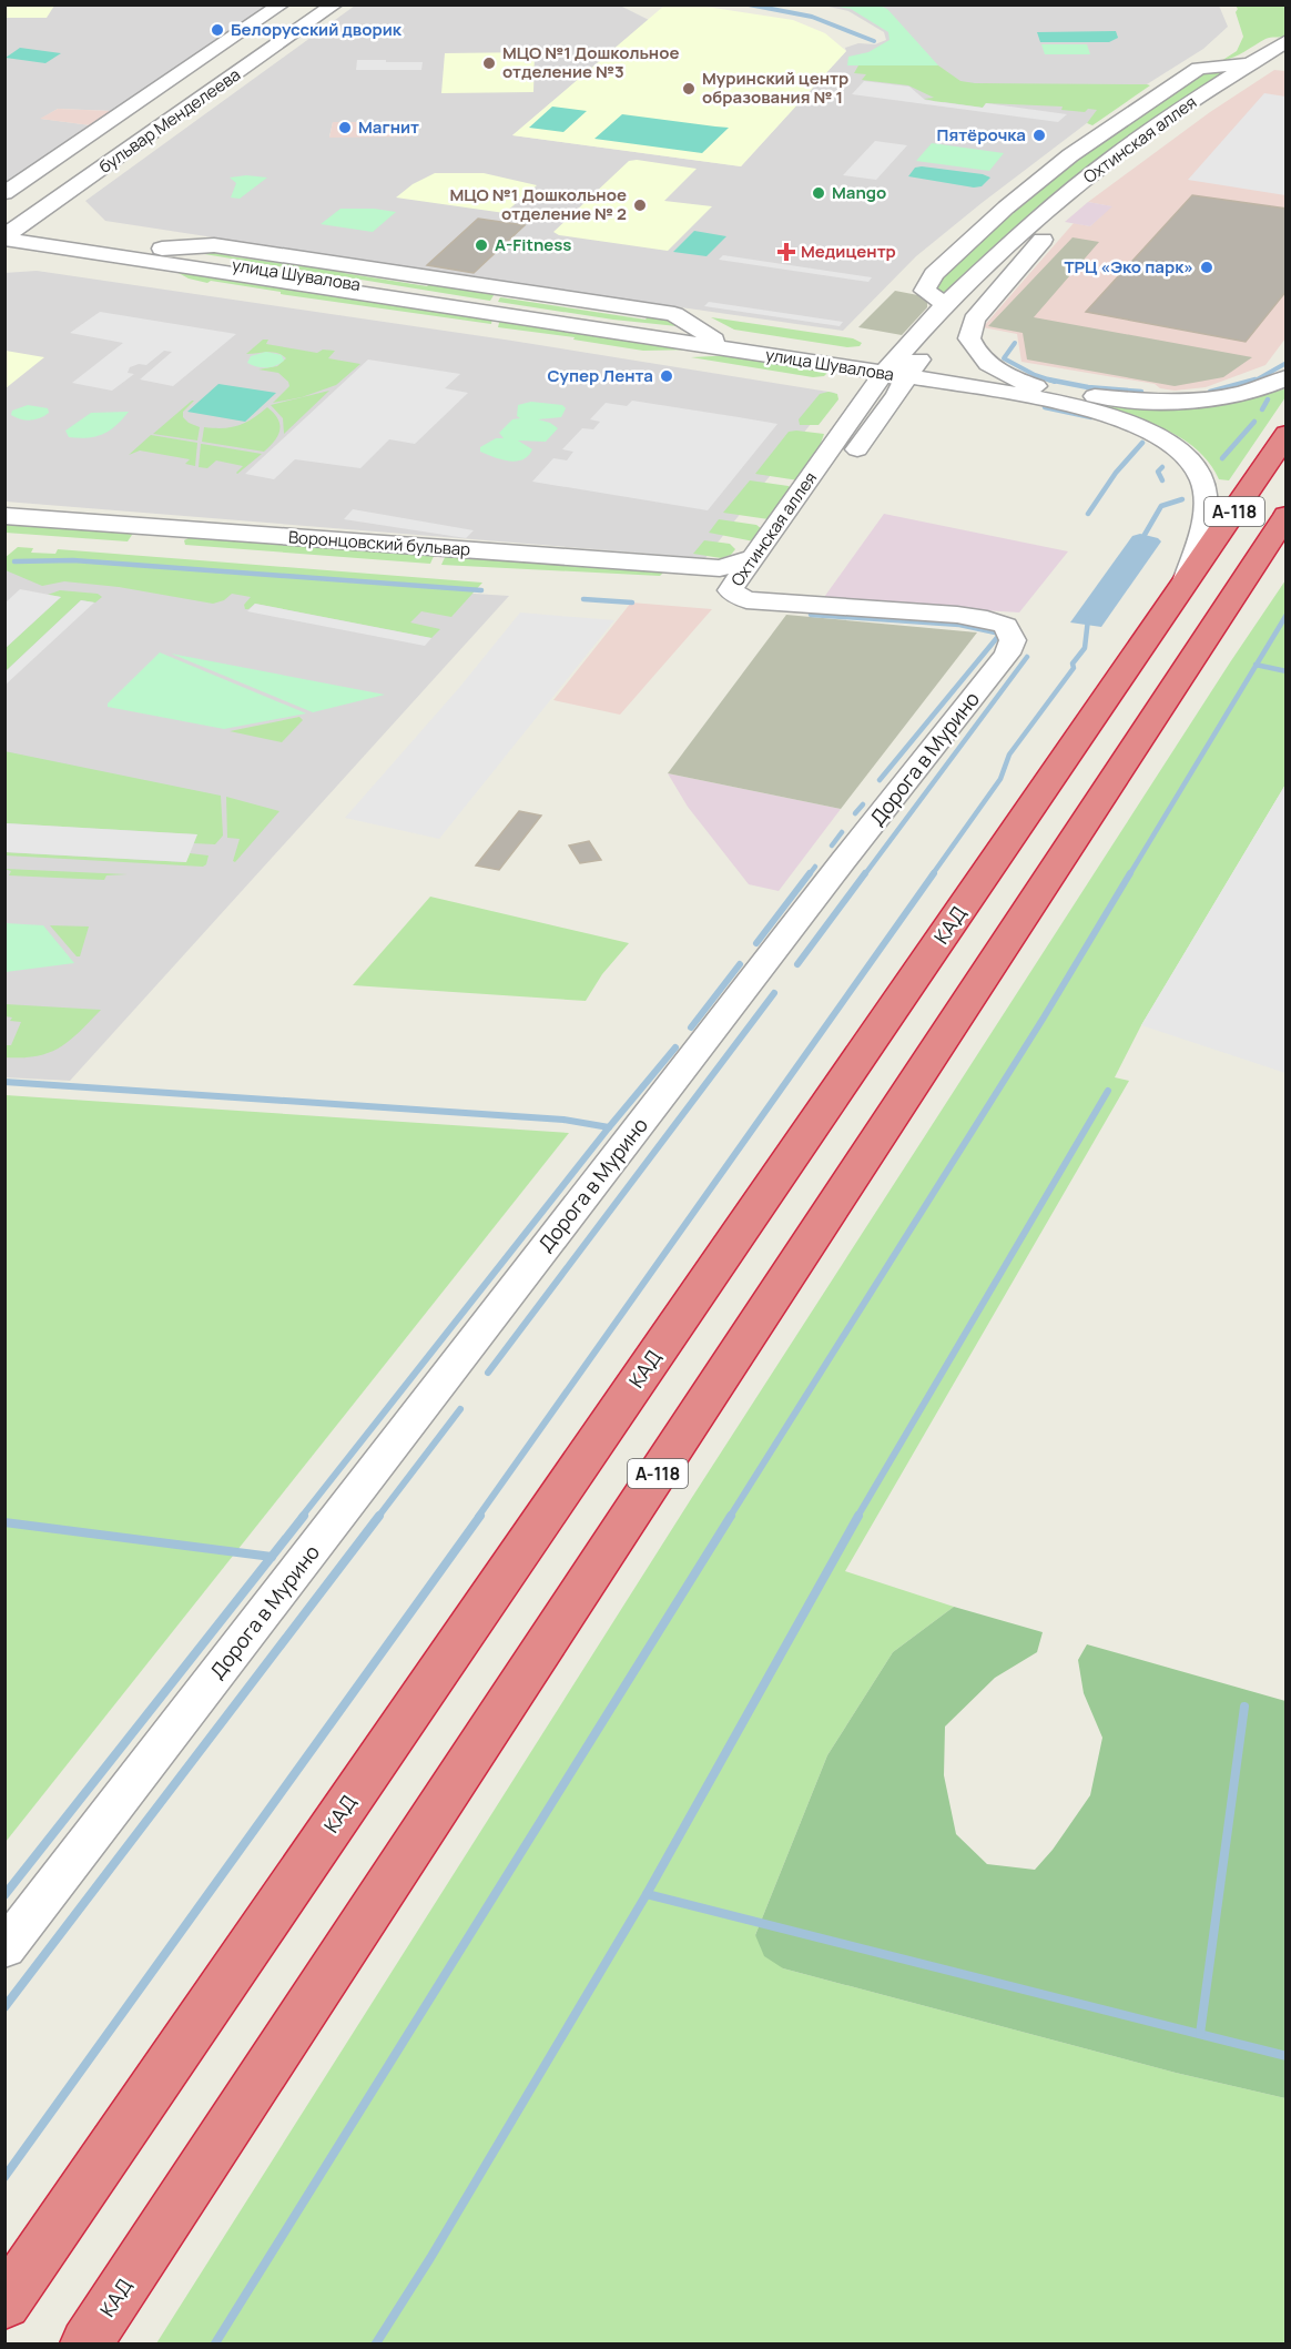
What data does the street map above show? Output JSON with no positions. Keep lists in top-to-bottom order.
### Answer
{
  "streets": {
    "highway": ["А-118", "КАД"],
    "street": [
      "бульвар Менделеева",
      "Охтинская аллея",
      "улица Шувалова",
      "Воронцовский бульвар",
      "Дорога в Мурино"
    ]
  },
  "crossings": [
    ["Охтинская аллея", "улица Шувалова"],
    ["Охтинская аллея", "Воронцовский бульвар"],
    ["Охтинская аллея", "Дорога в Мурино"],
    ["улица Шувалова", "КАД"],
    ["Воронцовский бульвар", "Дорога в Мурино"]
  ],
  "places": {
    "other": [
      "Белорусский дворик",
      "МЦО №1 Дошкольное отделение №3",
      "Муринский центр образования № 1",
      "Магнит",
      "Пятёрочка",
      "Mango",
      "МЦО №1 Дошкольное отделение № 2",
      "A-Fitness",
      "ТРЦ «Эко парк»",
      "Супер Лента"
    ],
    "health": ["Медицентр"]
  }
}
